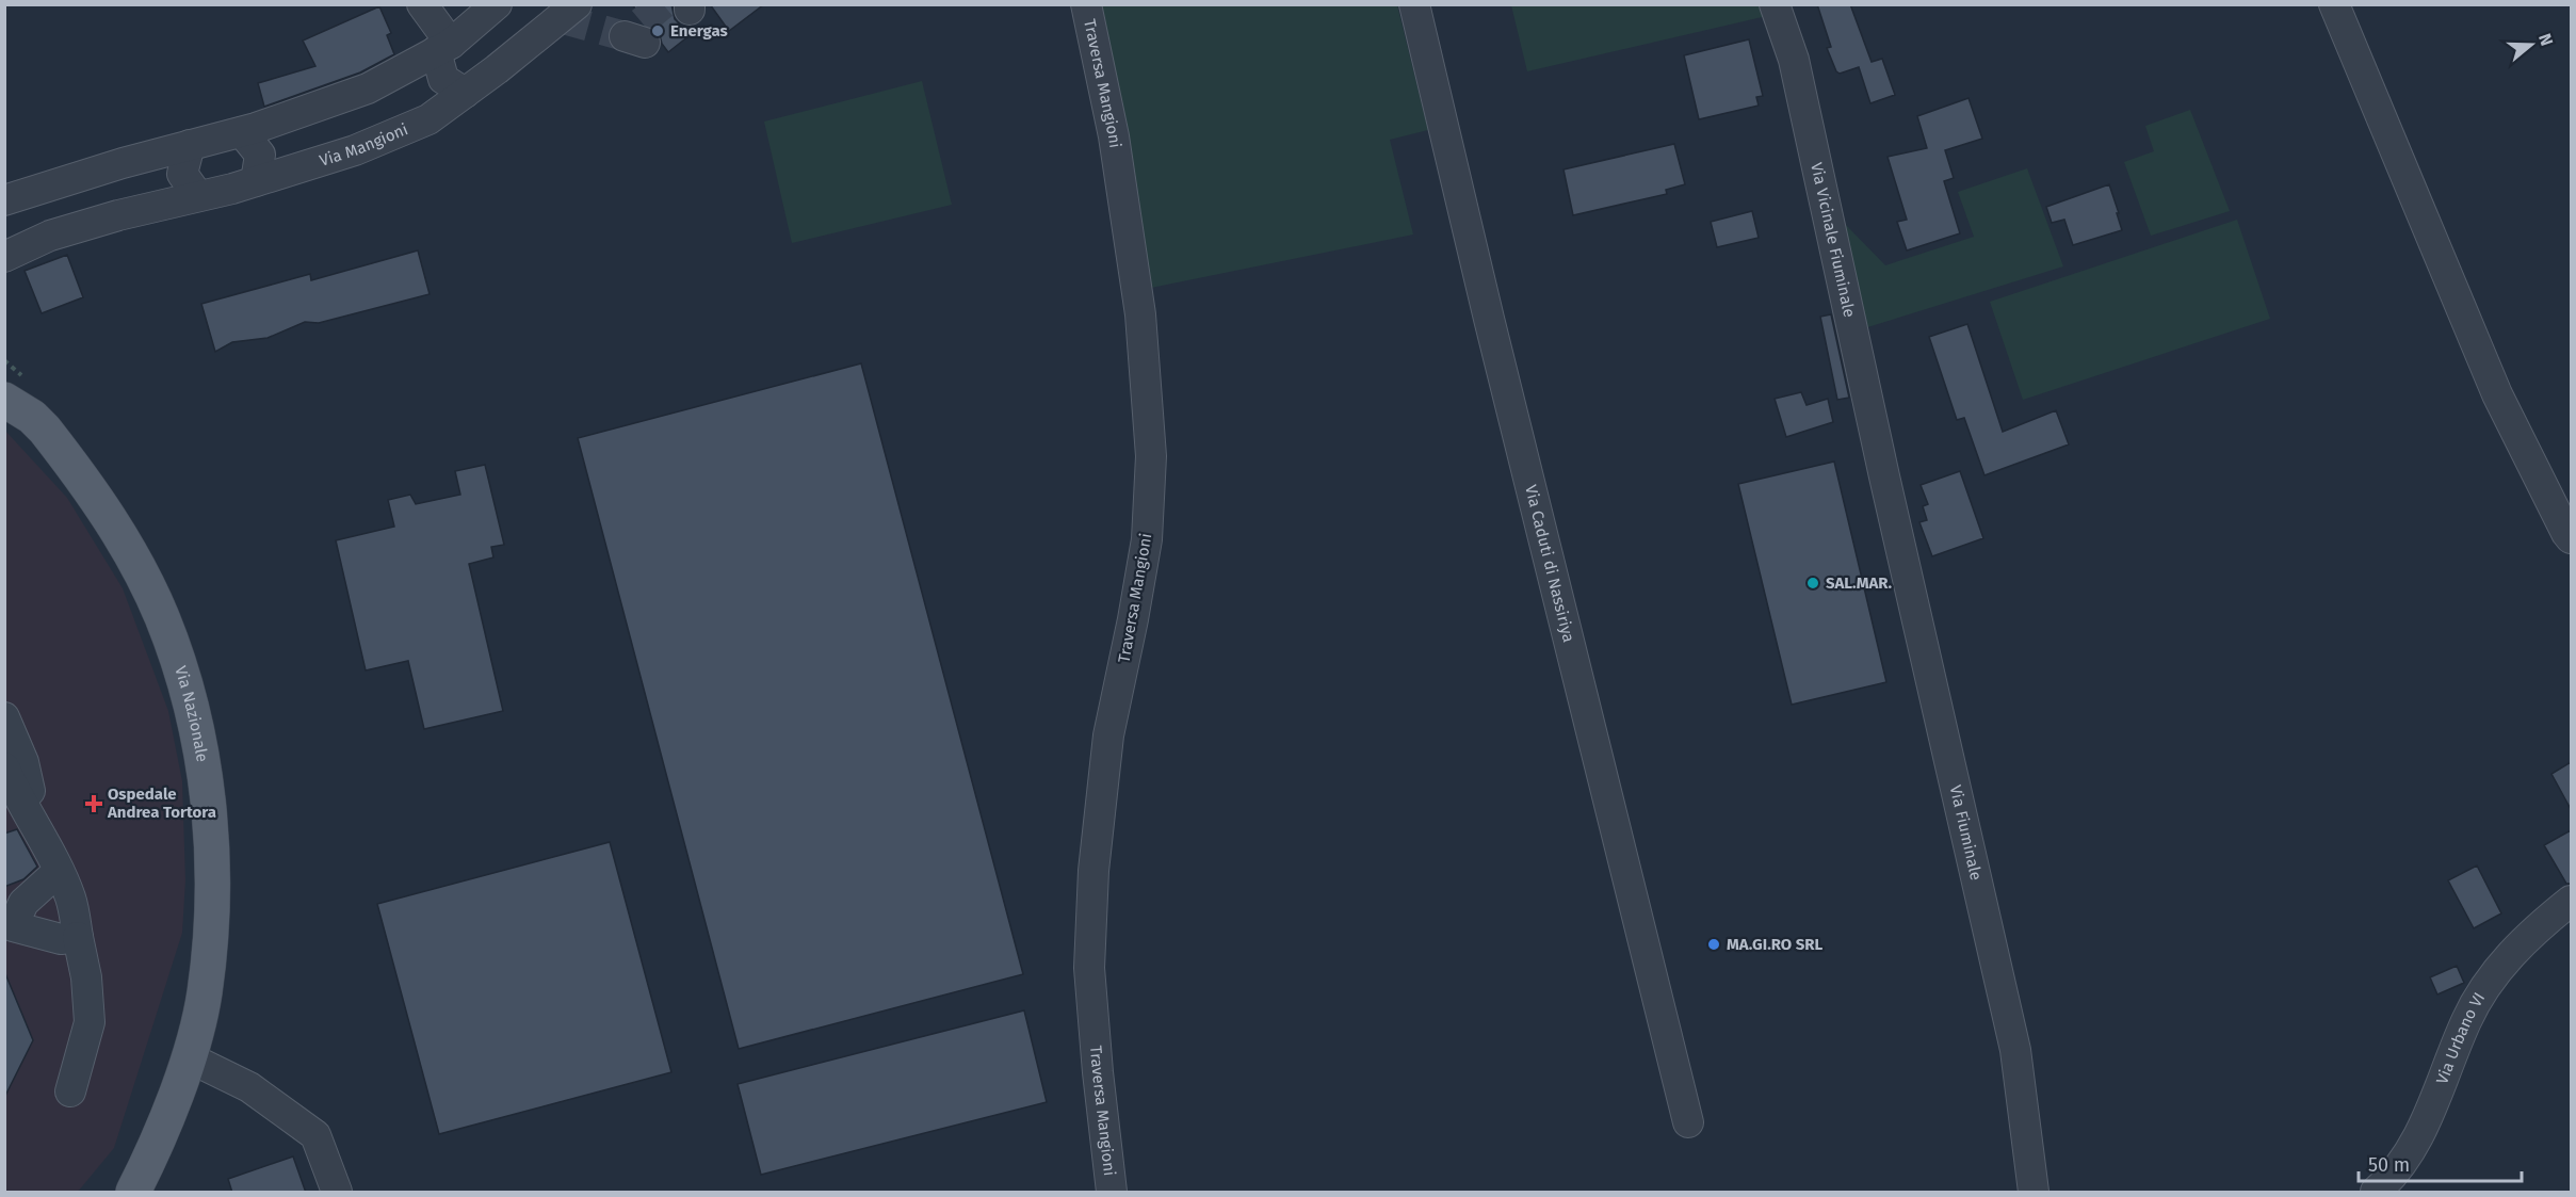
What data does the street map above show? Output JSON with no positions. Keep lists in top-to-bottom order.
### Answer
{
  "streets": {
    "main road": ["Via Nazionale"],
    "street": [
      "Traversa Mangioni",
      "Via Mangioni",
      "Via Vicinale Fiuminale",
      "Via Caduti di Nassiriya",
      "Via Fiuminale",
      "Via Urbano VI"
    ]
  },
  "crossings": [
    ["Via Vicinale Fiuminale", "Via Fiuminale"]
  ],
  "places": {
    "other": ["Energas", "SAL.MAR.", "MA.GI.RO SRL"],
    "health": ["Ospedale Andrea Tortora"]
  },
  "scale_bar": "50 m",
  "north": "right"
}
